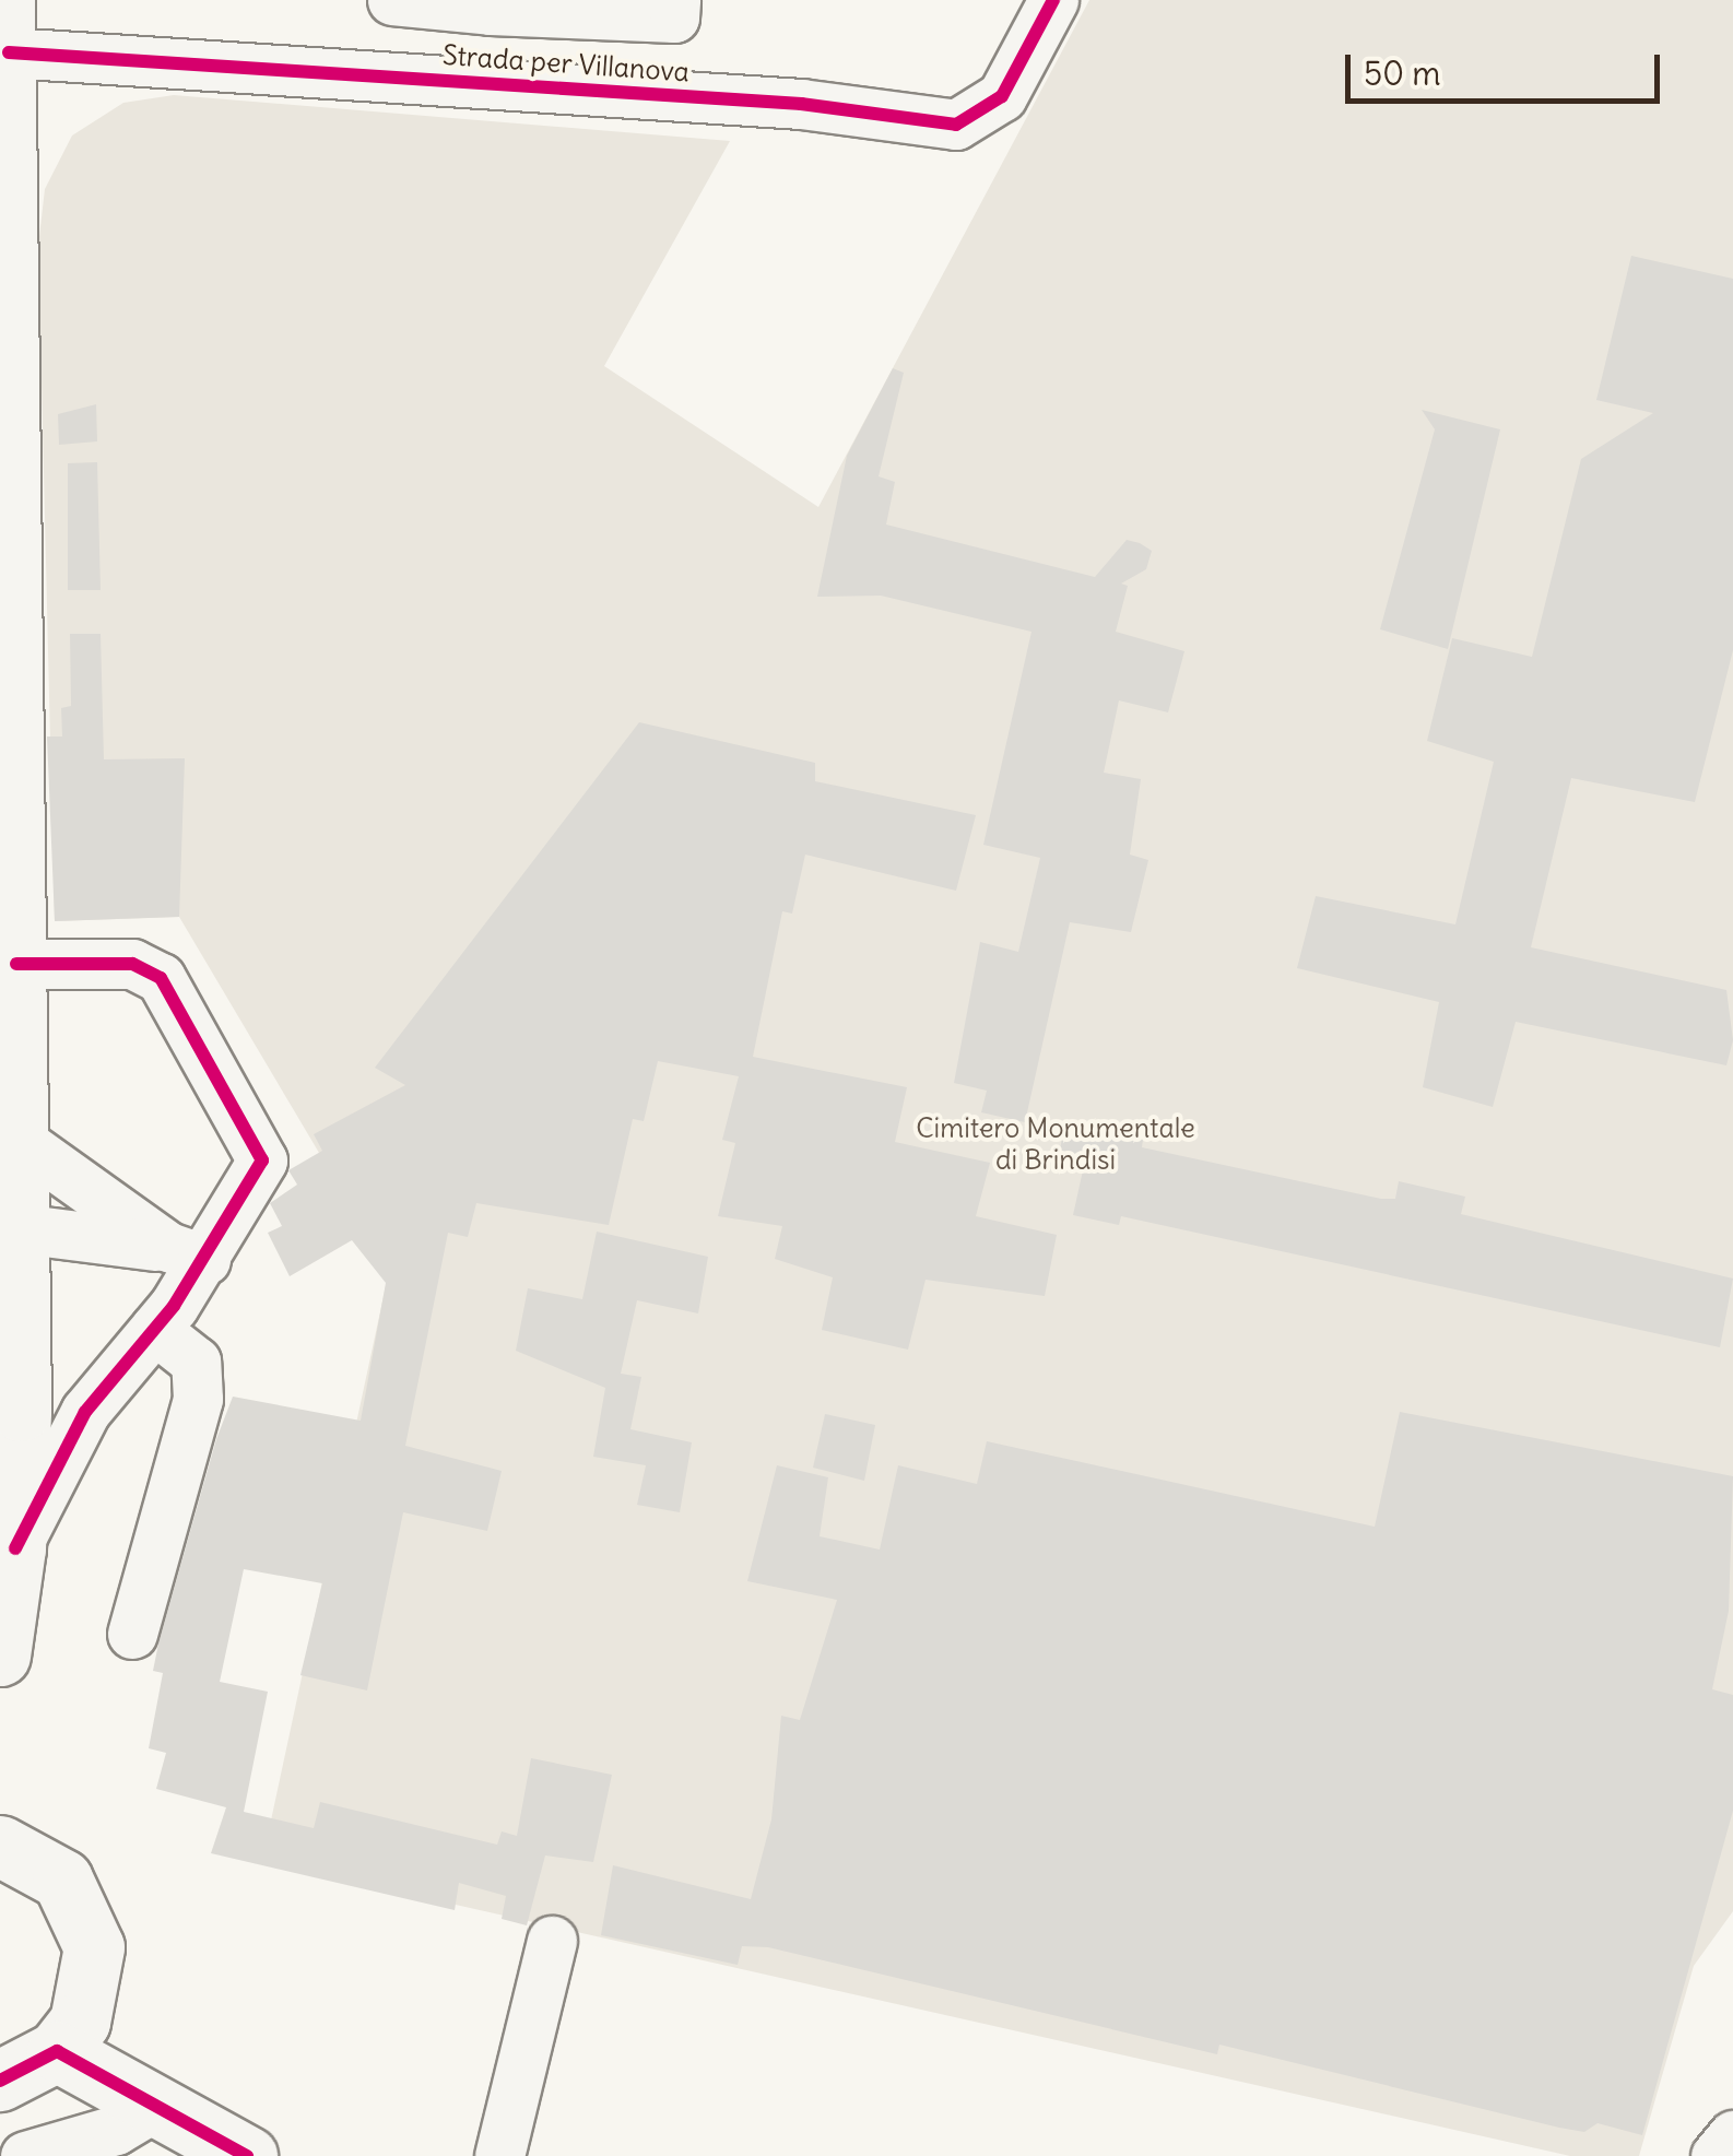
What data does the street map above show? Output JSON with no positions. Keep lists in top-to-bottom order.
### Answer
{
  "streets": {
    "street": ["Strada per Villanova"]
  },
  "parks": ["Cimitero Monumentale di Brindisi"],
  "scale_bar": "50 m"
}
